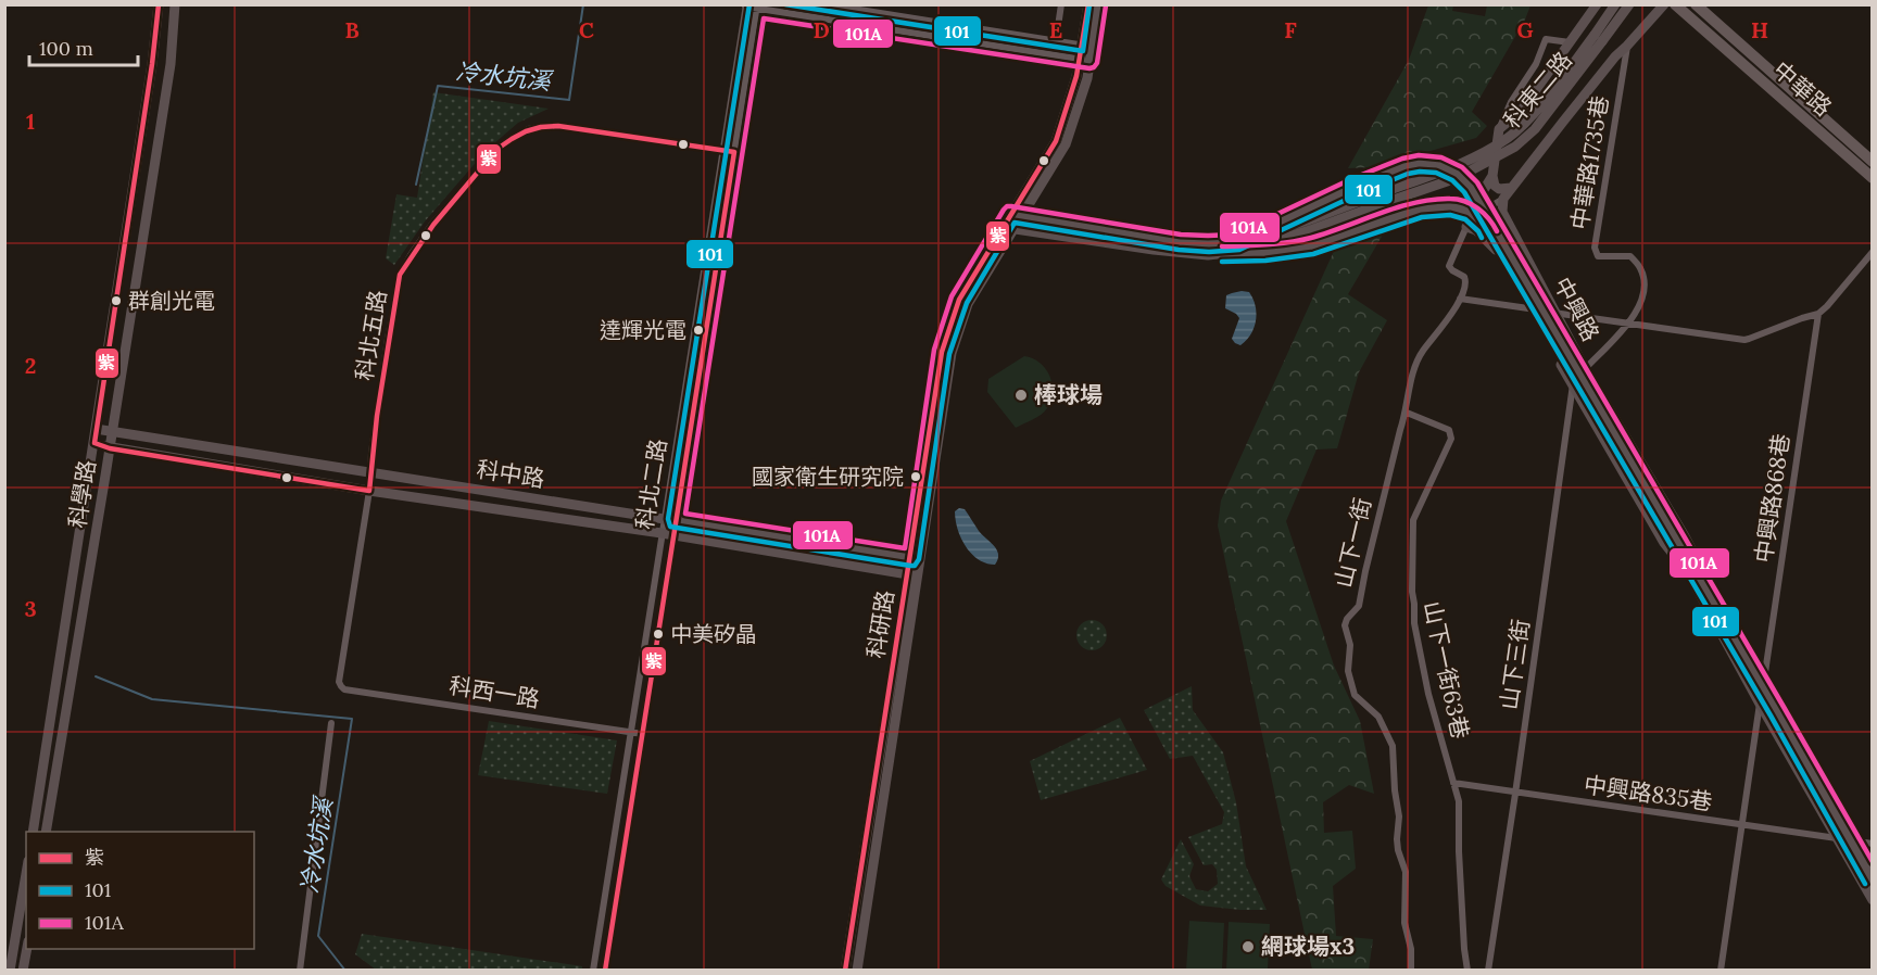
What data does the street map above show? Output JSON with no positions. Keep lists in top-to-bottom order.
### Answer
{
  "streets": {
    "main road": ["中華路"],
    "street": [
      "科東二路",
      "中華路1735巷",
      "中興路",
      "科北五路",
      "科中路",
      "科北二路",
      "科學路",
      "中興路868巷",
      "山下一街",
      "科研路",
      "山下三街",
      "山下一街63巷",
      "科西一路",
      "中興路835巷"
    ]
  },
  "crossings": [
    ["科東二路", "中興路"],
    ["科東二路", "科研路"],
    ["中華路1735巷", "山下三街"],
    ["中興路", "中興路868巷"],
    ["中興路", "山下三街"],
    ["中興路", "中興路835巷"],
    ["科北五路", "科中路"],
    ["科北五路", "科北二路"],
    ["科北五路", "科西一路"],
    ["科中路", "科北二路"],
    ["科中路", "科學路"],
    ["科中路", "科研路"],
    ["科北二路", "科西一路"],
    ["山下一街", "山下一街63巷"],
    ["山下三街", "中興路835巷"],
    ["山下一街63巷", "中興路835巷"]
  ],
  "water": ["冷水坑溪"],
  "places": [
    "群創光電",
    "達輝光電",
    "棒球場",
    "國家衛生研究院",
    "中美矽晶",
    "網球場x3"
  ],
  "lines": ["transit line 紫", "transit line 101", "transit line 101A"],
  "legend": ["紫", "101", "101A"],
  "scale_bar": "100 m",
  "grid": {
    "columns": [
      "B",
      "C",
      "D",
      "E",
      "F",
      "G",
      "H"
    ],
    "rows": ["1", "2", "3"]
  }
}
